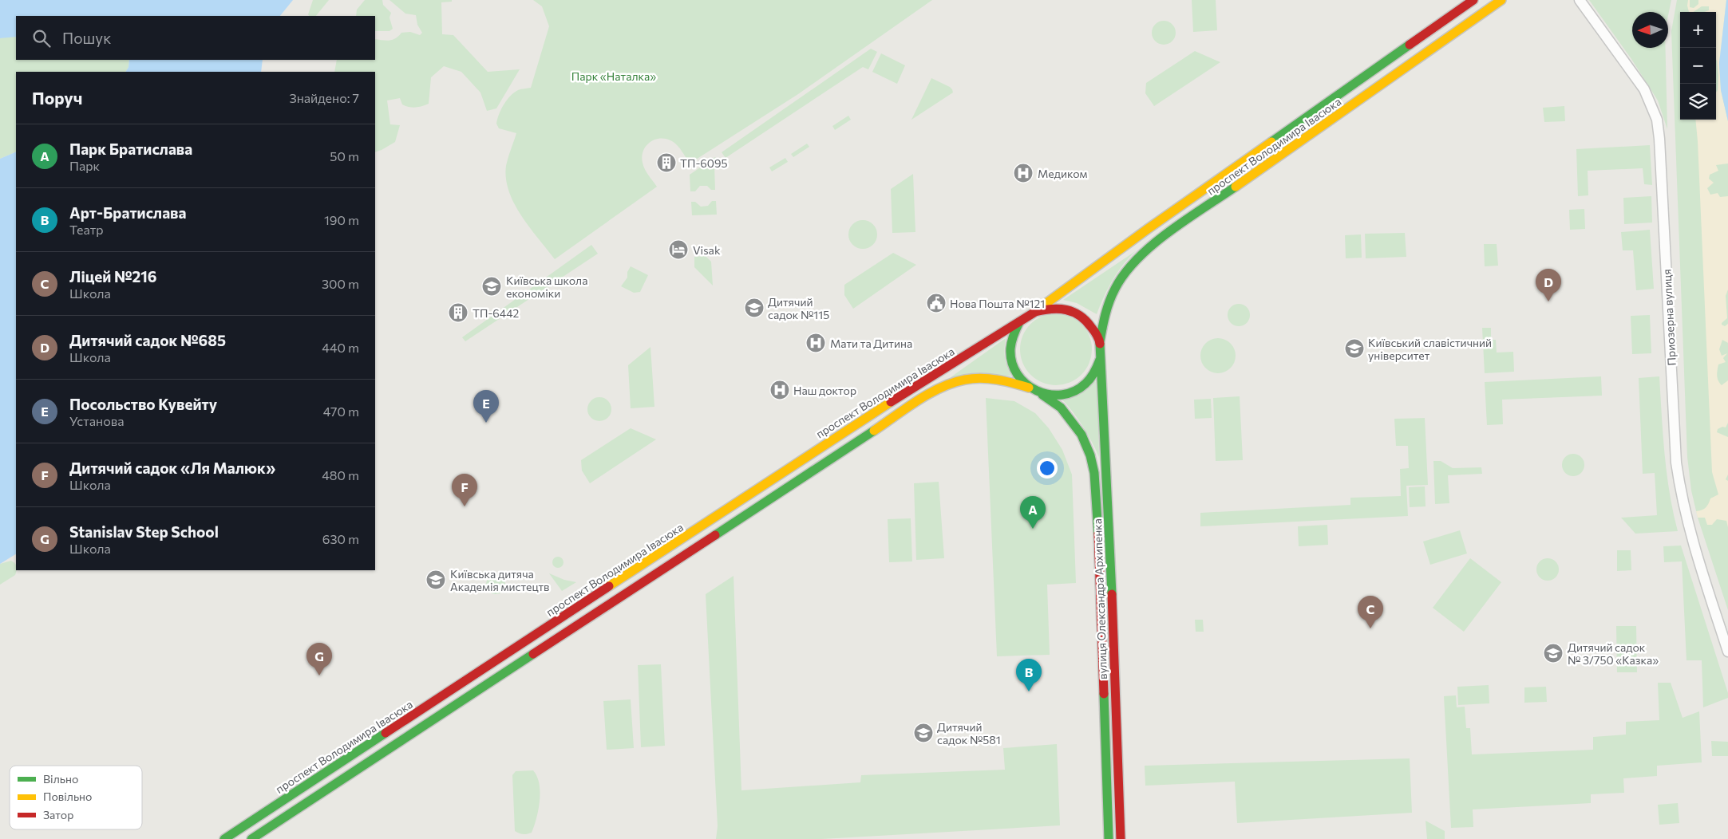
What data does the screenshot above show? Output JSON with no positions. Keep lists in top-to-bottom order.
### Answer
{
  "streets": {
    "main road": ["проспект Володимира Івасюка", "вулиця Олександра Архипенка"],
    "street": ["Приозерна вулиця"]
  },
  "crossings": [
    ["проспект Володимира Івасюка", "вулиця Олександра Архипенка"]
  ],
  "parks": ["Парк «Наталка»"],
  "places": {
    "building": ["ТП-6095", "ТП-6442"],
    "hospital": ["Медиком", "Мати та Дитина", "Наш доктор"],
    "hotel": ["Visak"],
    "school or university": [
      "Київська школа економіки",
      "Дитячий садок №115",
      "Київський славістичний університет",
      "Київська дитяча Академія мистецтв",
      "Дитячий садок № 3/750 «Казка»",
      "Дитячий садок №581"
    ],
    "public building": ["Нова Пошта №121"]
  },
  "legend": ["Вільно", "Повільно", "Затор"],
  "north": "left",
  "page": {
    "map_buttons": ["+", "−"],
    "search": "Пошук",
    "heading": ["Поруч", "Знайдено: 7"],
    "list": [
      {
        "mark": "A",
        "name": "Парк Братислава",
        "note": "Парк",
        "value": "50 m"
      },
      {
        "mark": "B",
        "name": "Арт-Братислава",
        "note": "Театр",
        "value": "190 m"
      },
      {
        "mark": "C",
        "name": "Ліцей №216",
        "note": "Школа",
        "value": "300 m"
      },
      {
        "mark": "D",
        "name": "Дитячий садок №685",
        "note": "Школа",
        "value": "440 m"
      },
      {
        "mark": "E",
        "name": "Посольство Кувейту",
        "note": "Установа",
        "value": "470 m"
      },
      {
        "mark": "F",
        "name": "Дитячий садок «Ля Малюк»",
        "note": "Школа",
        "value": "480 m"
      },
      {
        "mark": "G",
        "name": "Stanislav Step School",
        "note": "Школа",
        "value": "630 m"
      }
    ],
    "pins": [
      "D",
      "E",
      "F",
      "A",
      "C",
      "G",
      "B"
    ]
  }
}
